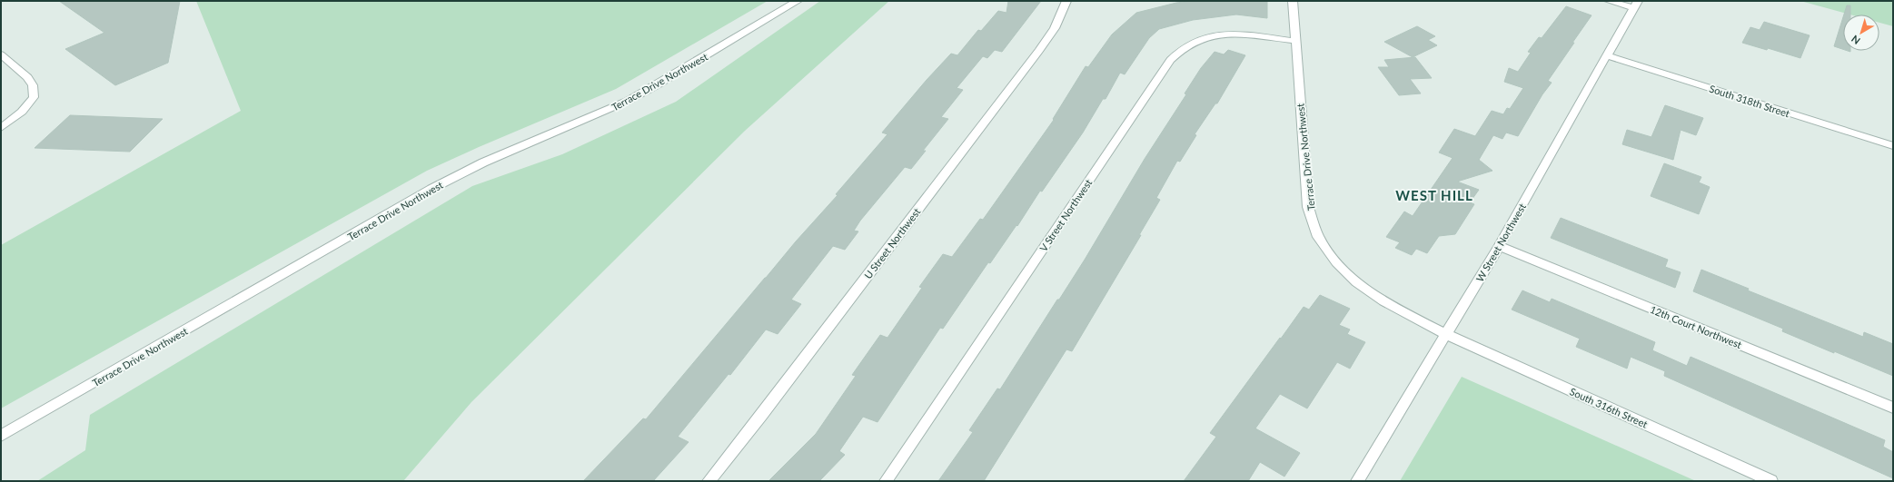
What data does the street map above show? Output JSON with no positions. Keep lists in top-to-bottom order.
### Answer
{
  "streets": {
    "street": [
      "Terrace Drive Northwest",
      "South 318th Street",
      "V Street Northwest",
      "W Street Northwest",
      "U Street Northwest",
      "12th Court Northwest",
      "South 316th Street"
    ]
  },
  "crossings": [
    ["Terrace Drive Northwest", "V Street Northwest"],
    ["Terrace Drive Northwest", "W Street Northwest"],
    ["Terrace Drive Northwest", "South 316th Street"],
    ["South 318th Street", "W Street Northwest"],
    ["W Street Northwest", "12th Court Northwest"],
    ["W Street Northwest", "South 316th Street"]
  ],
  "districts": ["WEST HILL"],
  "north": "bottom left"
}
